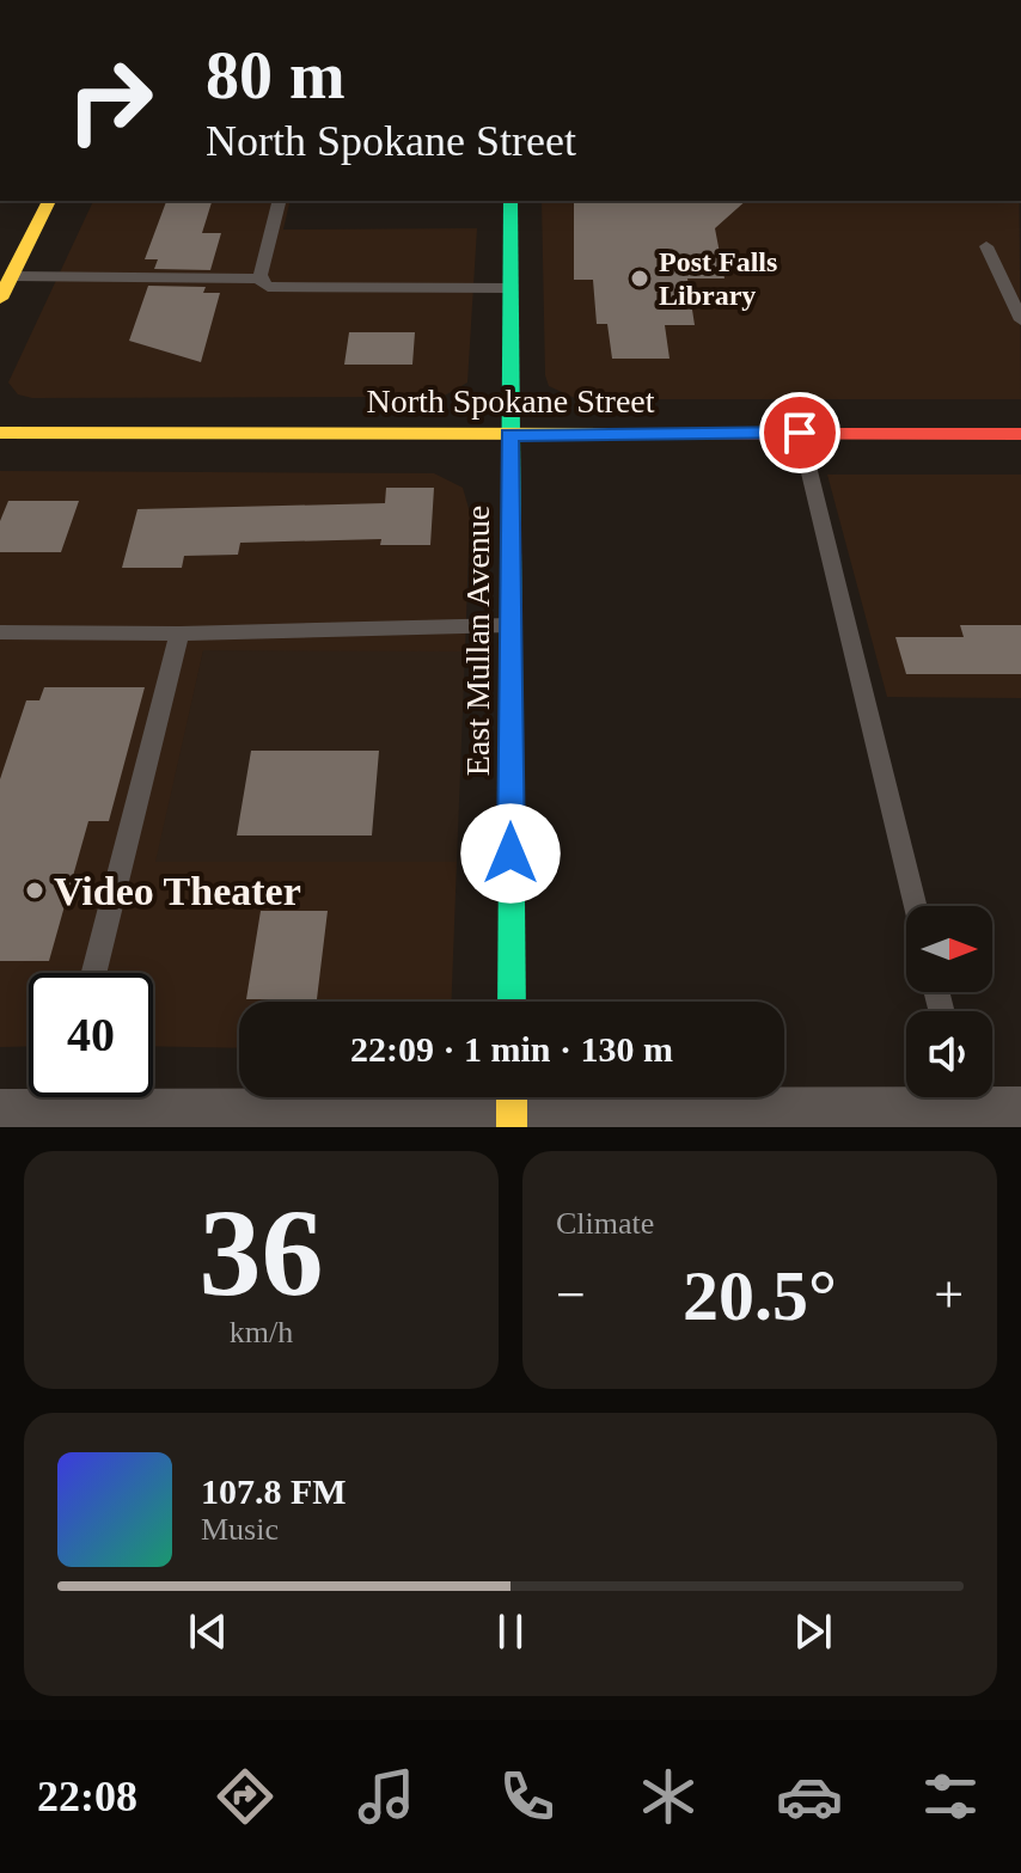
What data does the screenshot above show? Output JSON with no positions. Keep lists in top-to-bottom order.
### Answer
{
  "streets": {
    "main road": ["North Spokane Street", "East Mullan Avenue"]
  },
  "crossings": [
    ["North Spokane Street", "East Mullan Avenue"]
  ],
  "places": ["Post Falls Library", "Video Theater"],
  "north": "right",
  "page": {
    "turn": ["80 m", "North Spokane Street"],
    "limit": "40",
    "trip": "22:09 · 1 min · 130 m",
    "tile": [
      ["36", "km/h"],
      "Climate"
    ],
    "heat": ["−", "20.5°", "+"],
    "song": ["107.8 FM", "Music"],
    "tabs": "22:08"
  }
}
